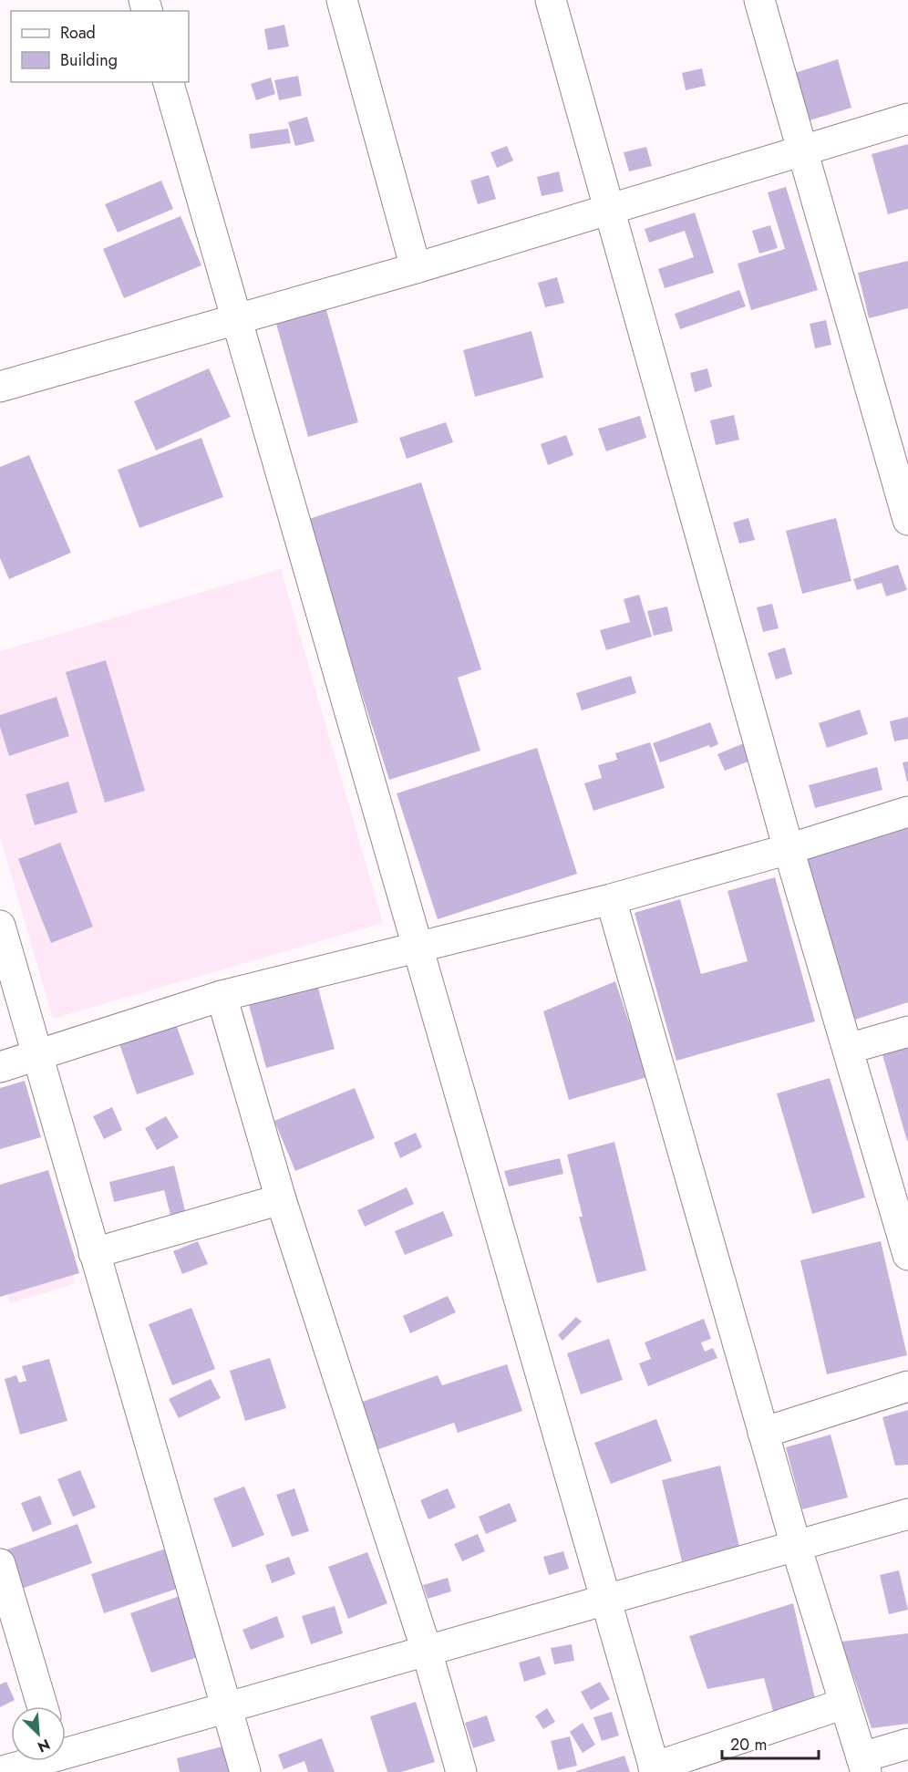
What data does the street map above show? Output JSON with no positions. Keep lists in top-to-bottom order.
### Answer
{
  "legend": ["Road", "Building"],
  "scale_bar": "20 m",
  "north": "bottom right"
}
